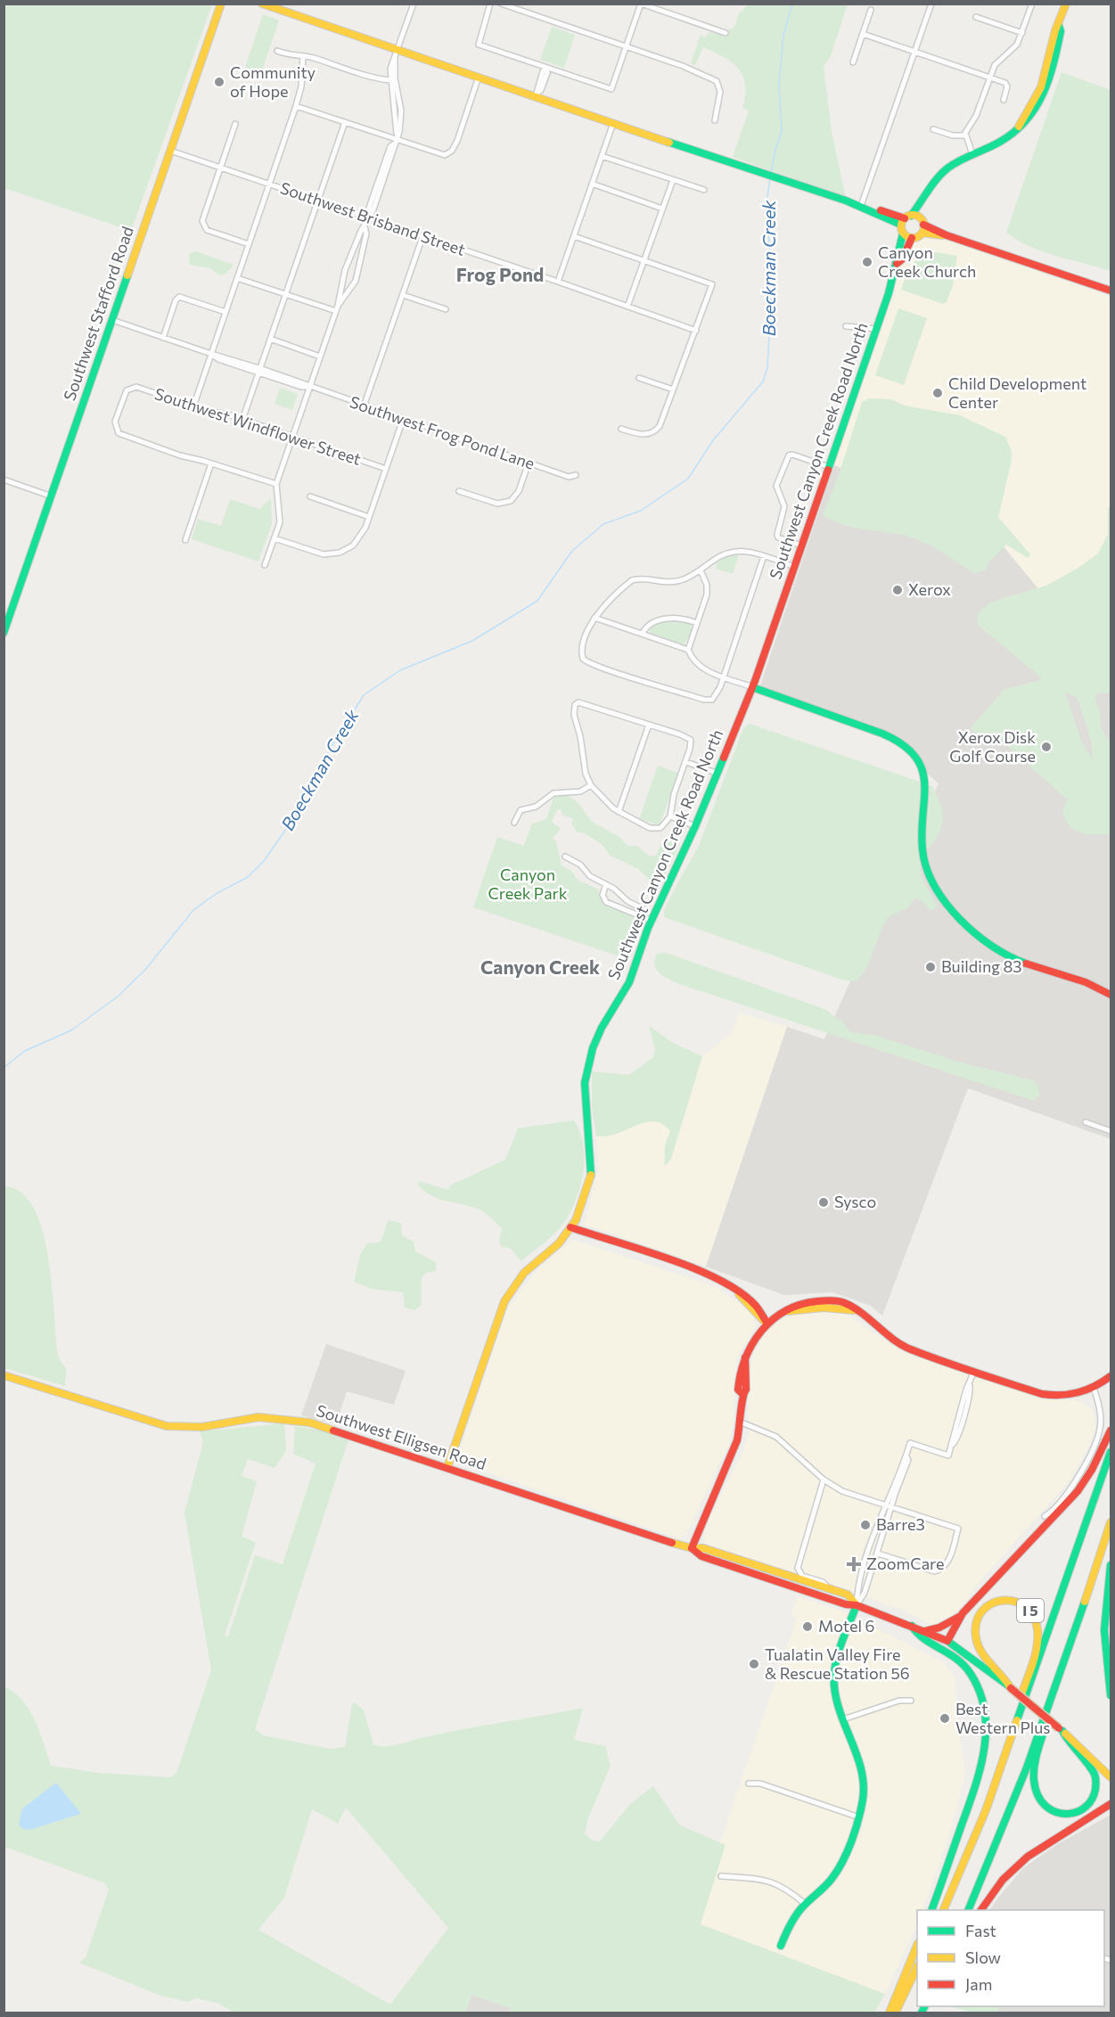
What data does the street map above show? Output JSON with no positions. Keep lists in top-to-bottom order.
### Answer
{
  "streets": {
    "main road": [
      "Southwest Stafford Road",
      "Southwest Canyon Creek Road North",
      "Southwest Elligsen Road",
      "I 5"
    ],
    "street": ["Southwest Brisband Street", "Southwest Windflower Street", "Southwest Frog Pond Lane"]
  },
  "crossings": [
    ["Southwest Brisband Street", "Southwest Stafford Road"],
    ["Southwest Stafford Road", "Southwest Frog Pond Lane"],
    ["Southwest Canyon Creek Road North", "Southwest Elligsen Road"],
    ["Southwest Elligsen Road", "I 5"]
  ],
  "districts": ["Frog Pond", "Canyon Creek"],
  "water": ["Boeckman Creek"],
  "parks": ["Canyon Creek Park"],
  "places": {
    "other": [
      "Community of Hope",
      "Canyon Creek Church",
      "Child Development Center",
      "Xerox",
      "Xerox Disk Golf Course",
      "Building 83",
      "Sysco",
      "Barre3",
      "Motel 6",
      "Tualatin Valley Fire & Rescue Station 56",
      "Best Western Plus"
    ],
    "health": ["ZoomCare"]
  },
  "legend": ["Fast", "Slow", "Jam"]
}
